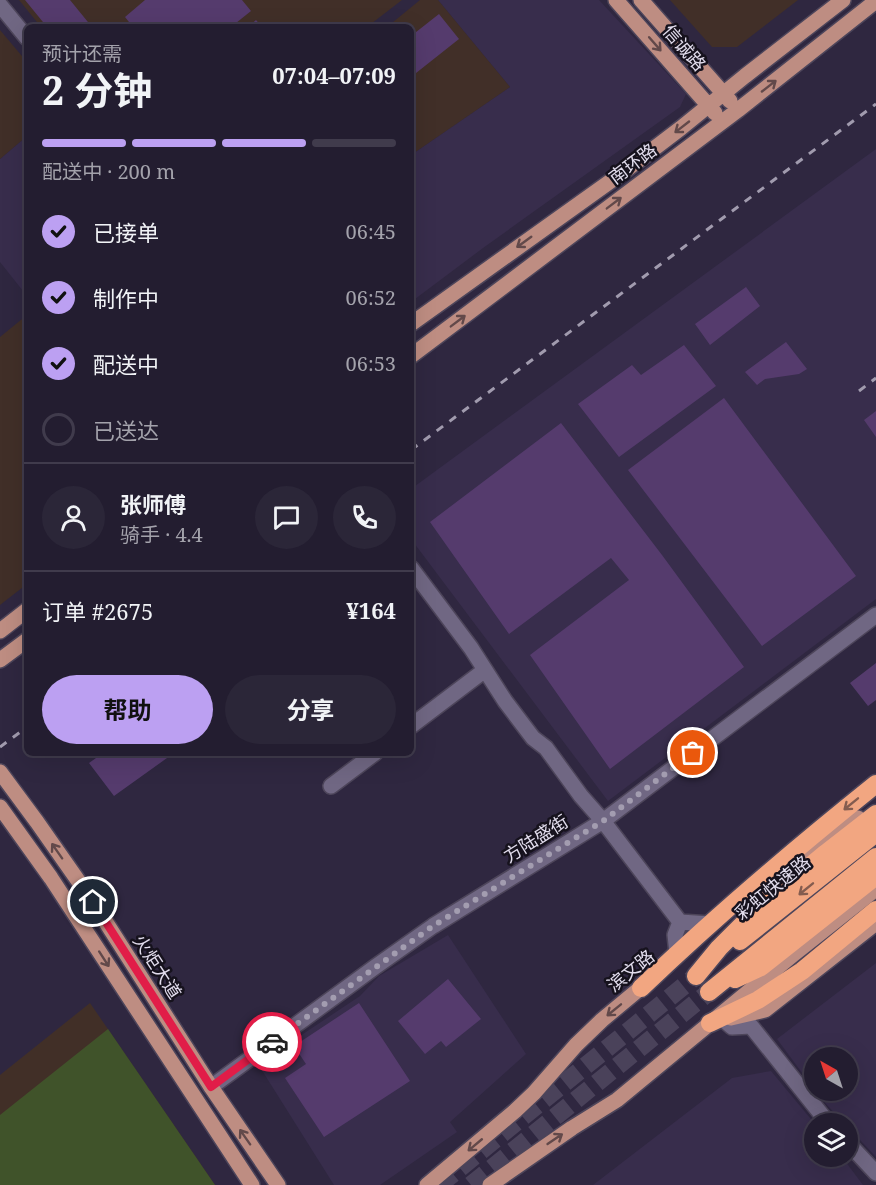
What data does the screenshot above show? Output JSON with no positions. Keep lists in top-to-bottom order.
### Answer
{
  "streets": {
    "highway": ["彩虹快速路"],
    "main road": [
      "信诚路",
      "南环路",
      "火炬大道",
      "滨文路"
    ],
    "street": ["方陆盛街"]
  },
  "crossings": [
    ["信诚路", "南环路"],
    ["方陆盛街", "火炬大道"]
  ],
  "north": "top left",
  "page": {
    "heading": ["2 分钟", "预计还需", "07:04–07:09"],
    "panel": [
      "张师傅",
      "骑手 · 4.4",
      "订单 #2675",
      "¥164"
    ],
    "bar": "配送中 · 200 m",
    "list": [
      ["已接单", "06:45"],
      ["制作中", "06:52"],
      ["配送中", "06:53"],
      "已送达"
    ],
    "buttons": ["帮助", "分享"]
  }
}
